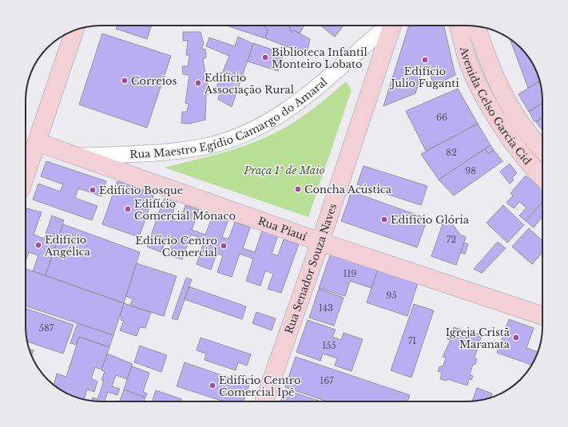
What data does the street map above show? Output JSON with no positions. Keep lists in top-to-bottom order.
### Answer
{
  "streets": {
    "main road": ["Avenida Celso Garcia Cid", "Rua Piauí", "Rua Senador Souza Naves"],
    "street": ["Rua Maestro Egídio Camargo do Amaral"]
  },
  "crossings": [
    ["Rua Maestro Egídio Camargo do Amaral", "Rua Piauí"],
    ["Rua Piauí", "Rua Senador Souza Naves"]
  ],
  "parks": ["Praça 1º de Maio"],
  "places": [
    "Biblioteca Infantil Monteiro Lobato",
    "Edifício Julio Fuganti",
    "Correios",
    "Edifício Associação Rural",
    "Concha Acústica",
    "Edifício Bosque",
    "Edifício Comercial Mônaco",
    "Edifício Glória",
    "Edifício Angélica",
    "Edifício Centro Comercial",
    "Igreja Cristã Maranata",
    "Edifício Centro Comercial Ipê"
  ],
  "house_numbers": [
    "66",
    "82",
    "98",
    "72",
    "119",
    "95",
    "143",
    "587",
    "71",
    "155",
    "167"
  ]
}
